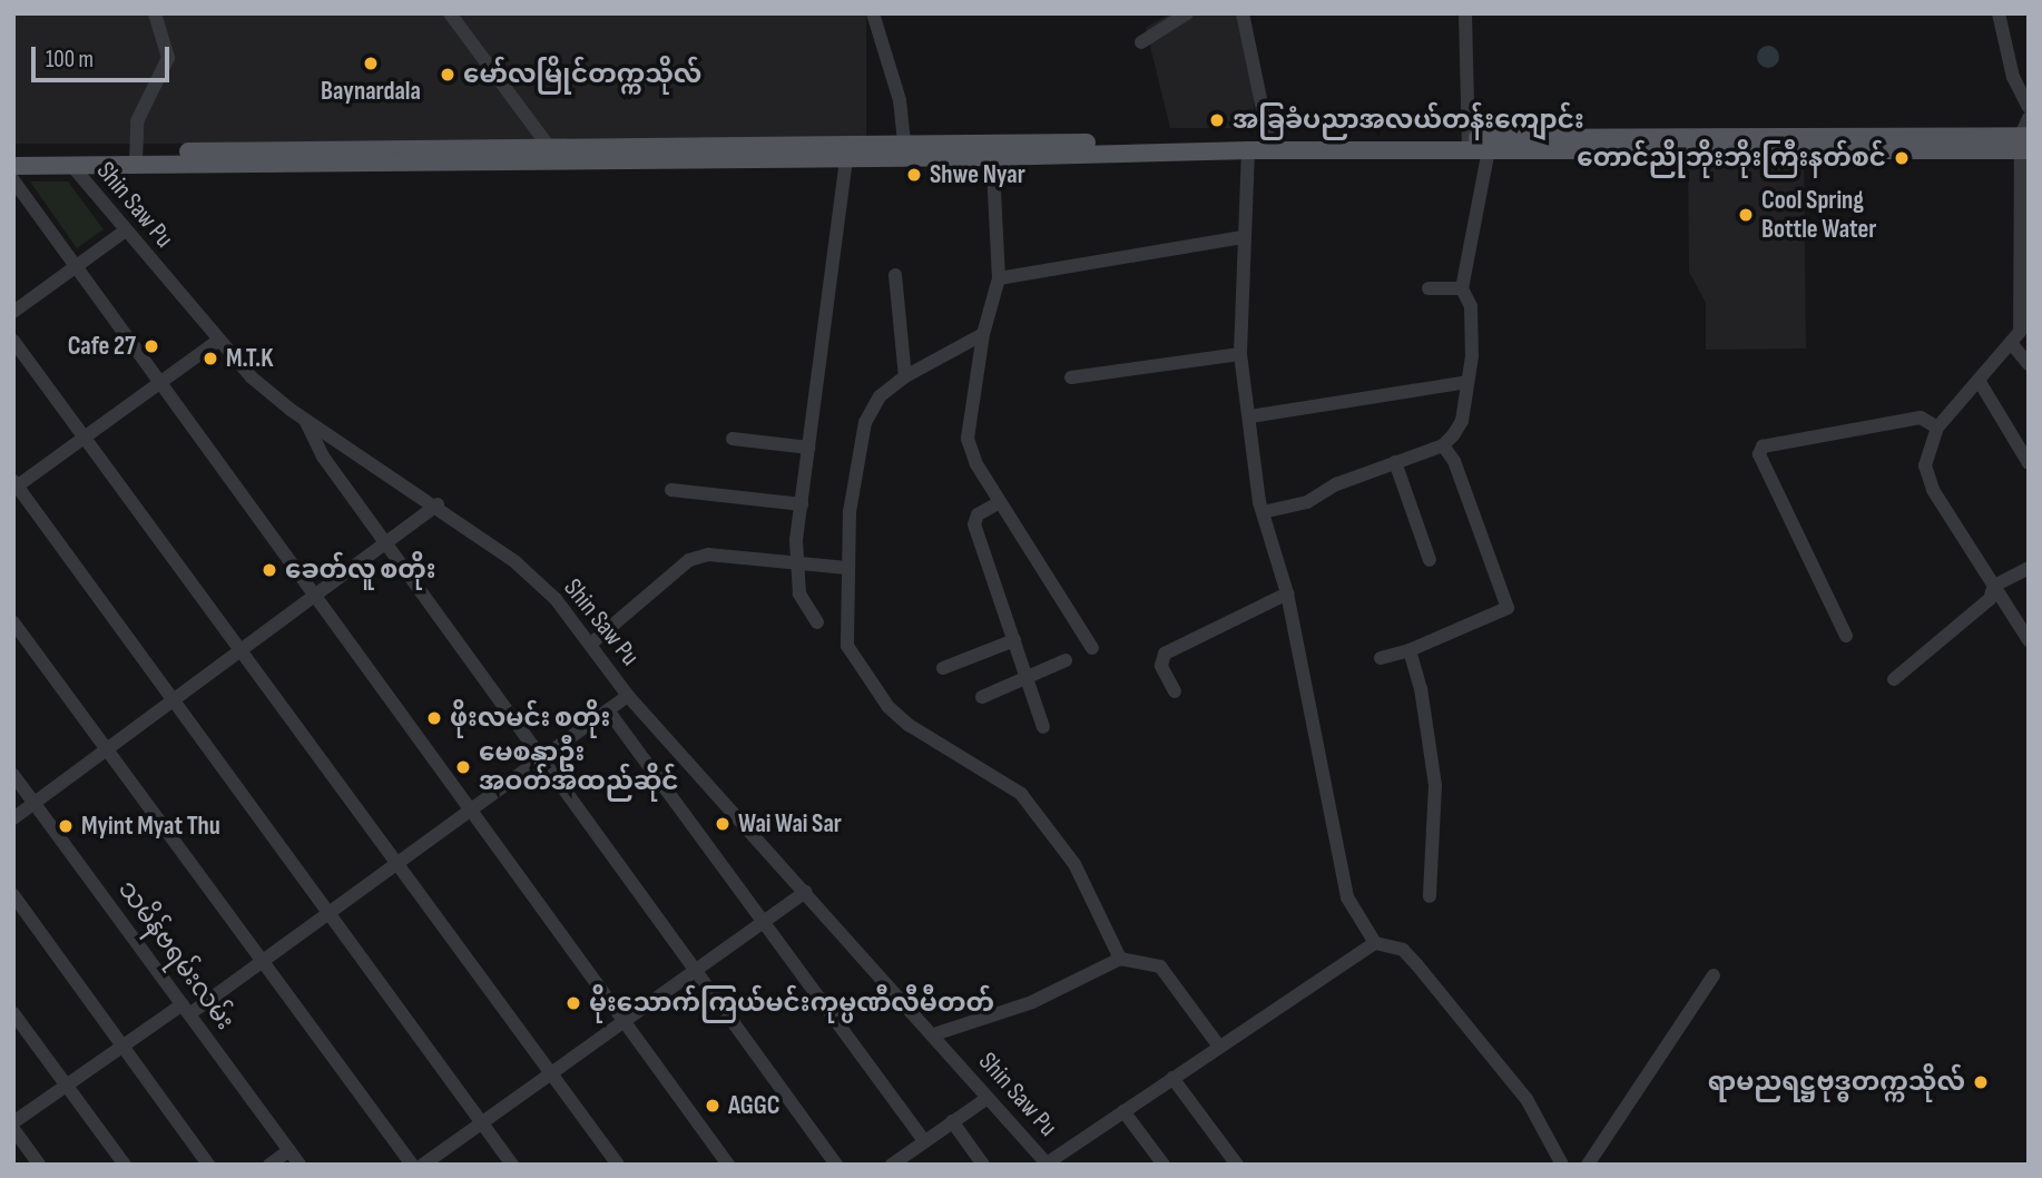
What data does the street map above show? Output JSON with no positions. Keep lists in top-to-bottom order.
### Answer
{
  "streets": {
    "street": ["Shin Saw Pu", "သမိန်ဗရမ်းလမ်း"]
  },
  "places": [
    "Baynardala",
    "မော်လမြိုင်တက္ကသိုလ်",
    "အခြခံပညာအလယ်တန်းကျောင်း",
    "တောင်ညိုဘိုးဘိုးကြီးနတ်စင်",
    "Shwe Nyar",
    "Cool Spring Bottle Water",
    "Cafe 27",
    "M.T.K",
    "ခေတ်လူ စတိုး",
    "ဖိုးလမင်း စတိုး",
    "မေစန္ဒာဦး အဝတ်အထည်ဆိုင်",
    "Wai Wai Sar",
    "Myint Myat Thu",
    "မိုးသောက်ကြယ်မင်းကုမ္ပဏီလီမီတတ်",
    "ရာမညရဋ္ဌဗုဒ္ဓတက္ကသိုလ်",
    "AGGC"
  ],
  "scale_bar": "100 m"
}
